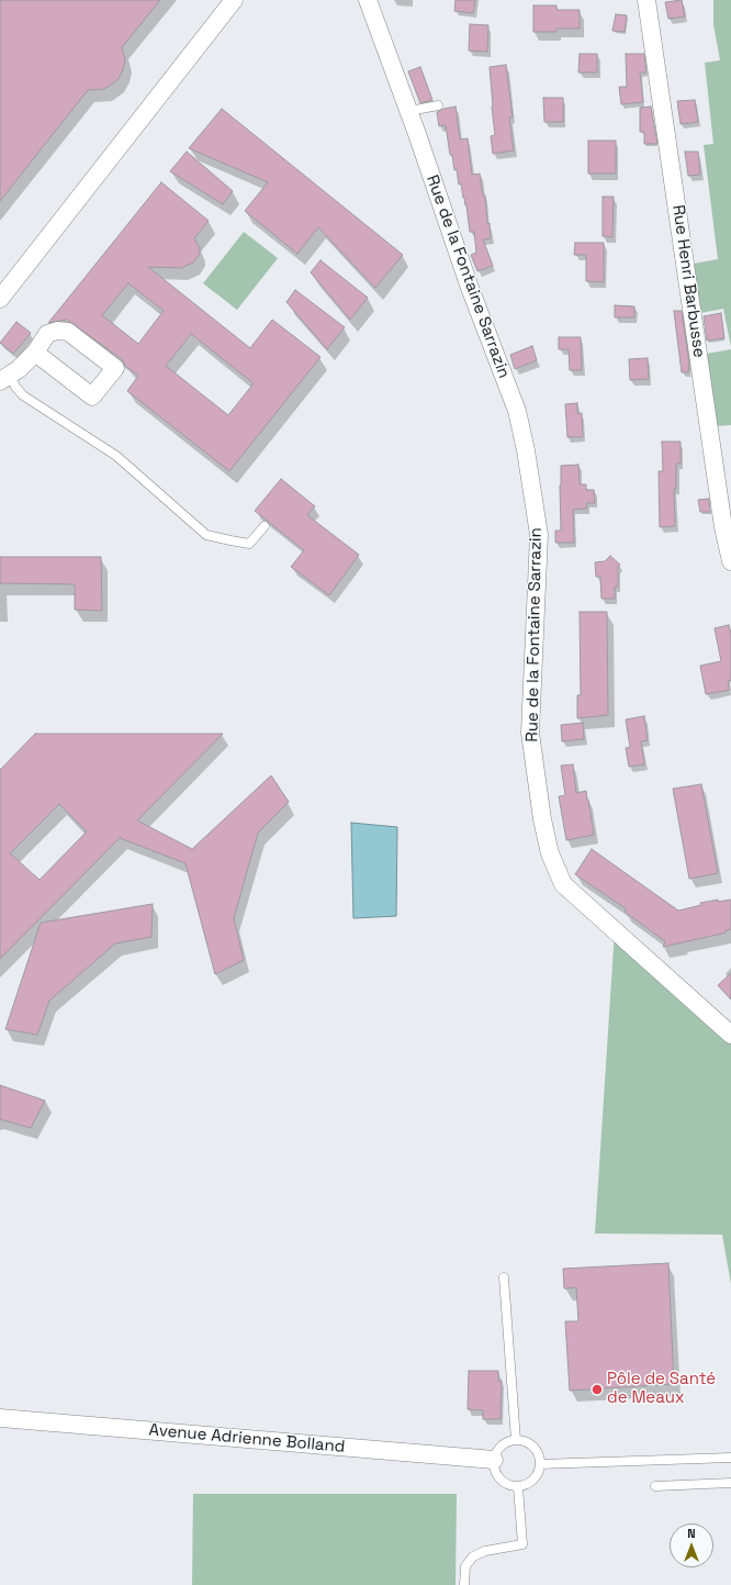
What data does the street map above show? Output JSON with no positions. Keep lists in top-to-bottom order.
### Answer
{
  "streets": {
    "street": ["Rue de la Fontaine Sarrazin", "Rue Henri Barbusse", "Avenue Adrienne Bolland"]
  },
  "places": ["Pôle de Santé de Meaux"],
  "north": "top"
}
